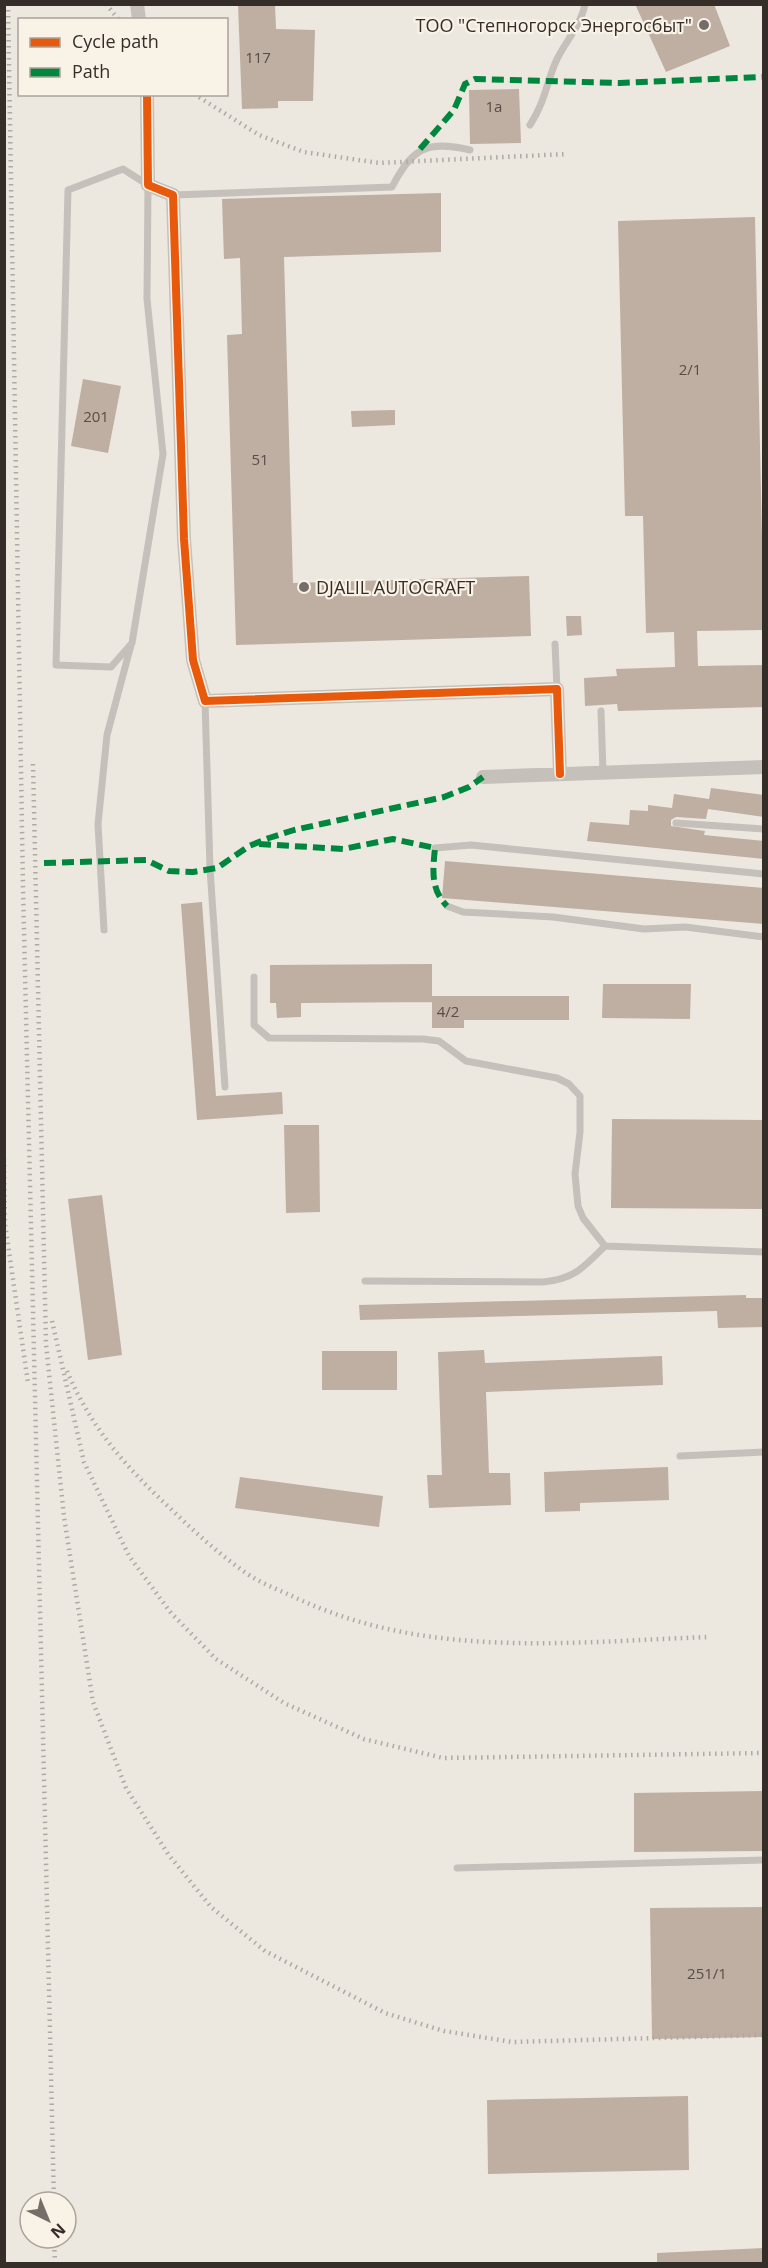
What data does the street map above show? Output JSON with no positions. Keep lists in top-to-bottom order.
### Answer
{
  "places": ["ТОО \"Степногорск Энергосбыт\"", "DJALIL AUTOCRAFT"],
  "house_numbers": [
    "117",
    "1а",
    "2/1",
    "201",
    "51",
    "4/2",
    "251/1"
  ],
  "legend": ["Cycle path", "Path"],
  "north": "bottom right"
}
